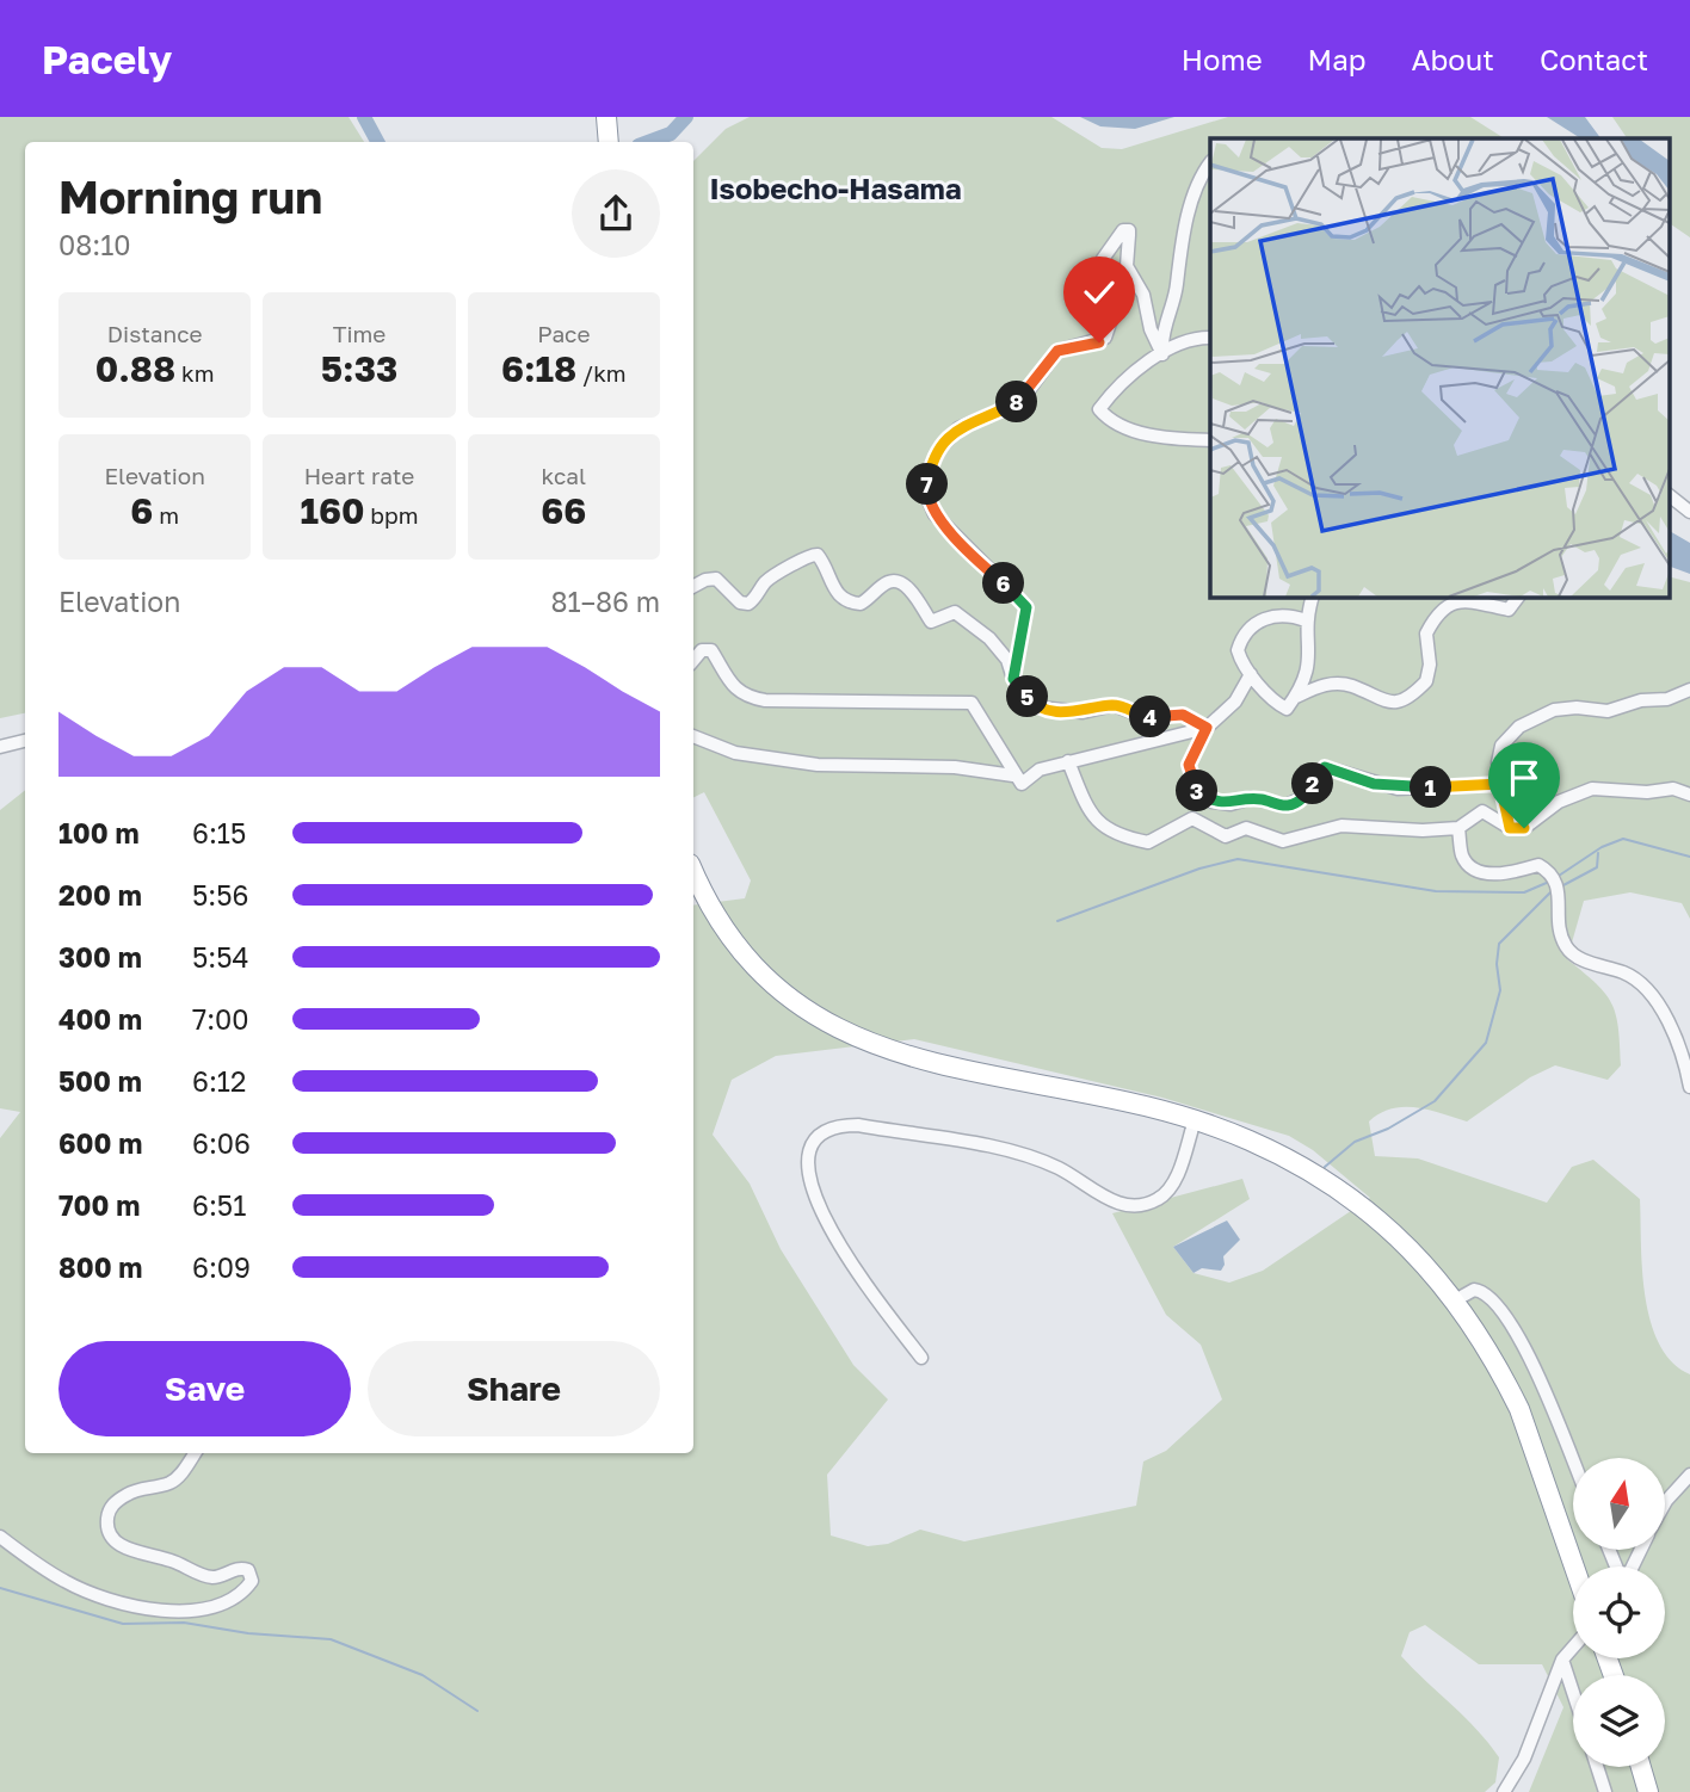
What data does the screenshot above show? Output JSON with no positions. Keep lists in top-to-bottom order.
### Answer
{
  "districts": ["Isobecho-Hasama"],
  "north": "top",
  "page": {
    "header": "Pacely",
    "nav": [
      "Home",
      "Map",
      "About",
      "Contact"
    ],
    "heading": ["Morning run", "08:10"],
    "stats": [
      ["Distance", "0.88 km"],
      ["Time", "5:33"],
      ["Pace", "6:18 /km"],
      ["Elevation", "6 m"],
      ["Heart rate", "160 bpm"],
      ["kcal", "66"]
    ],
    "pins": [
      "8",
      "7",
      "6",
      "5",
      "4",
      "2",
      "1",
      "3"
    ],
    "chart": ["Elevation", "81–86 m"],
    "list": [
      {
        "name": "100 m",
        "note": "6:15"
      },
      {
        "name": "200 m",
        "note": "5:56"
      },
      {
        "name": "300 m",
        "note": "5:54"
      },
      {
        "name": "400 m",
        "note": "7:00"
      },
      {
        "name": "500 m",
        "note": "6:12"
      },
      {
        "name": "600 m",
        "note": "6:06"
      },
      {
        "name": "700 m",
        "note": "6:51"
      },
      {
        "name": "800 m",
        "note": "6:09"
      }
    ],
    "buttons": ["Save", "Share"]
  }
}
